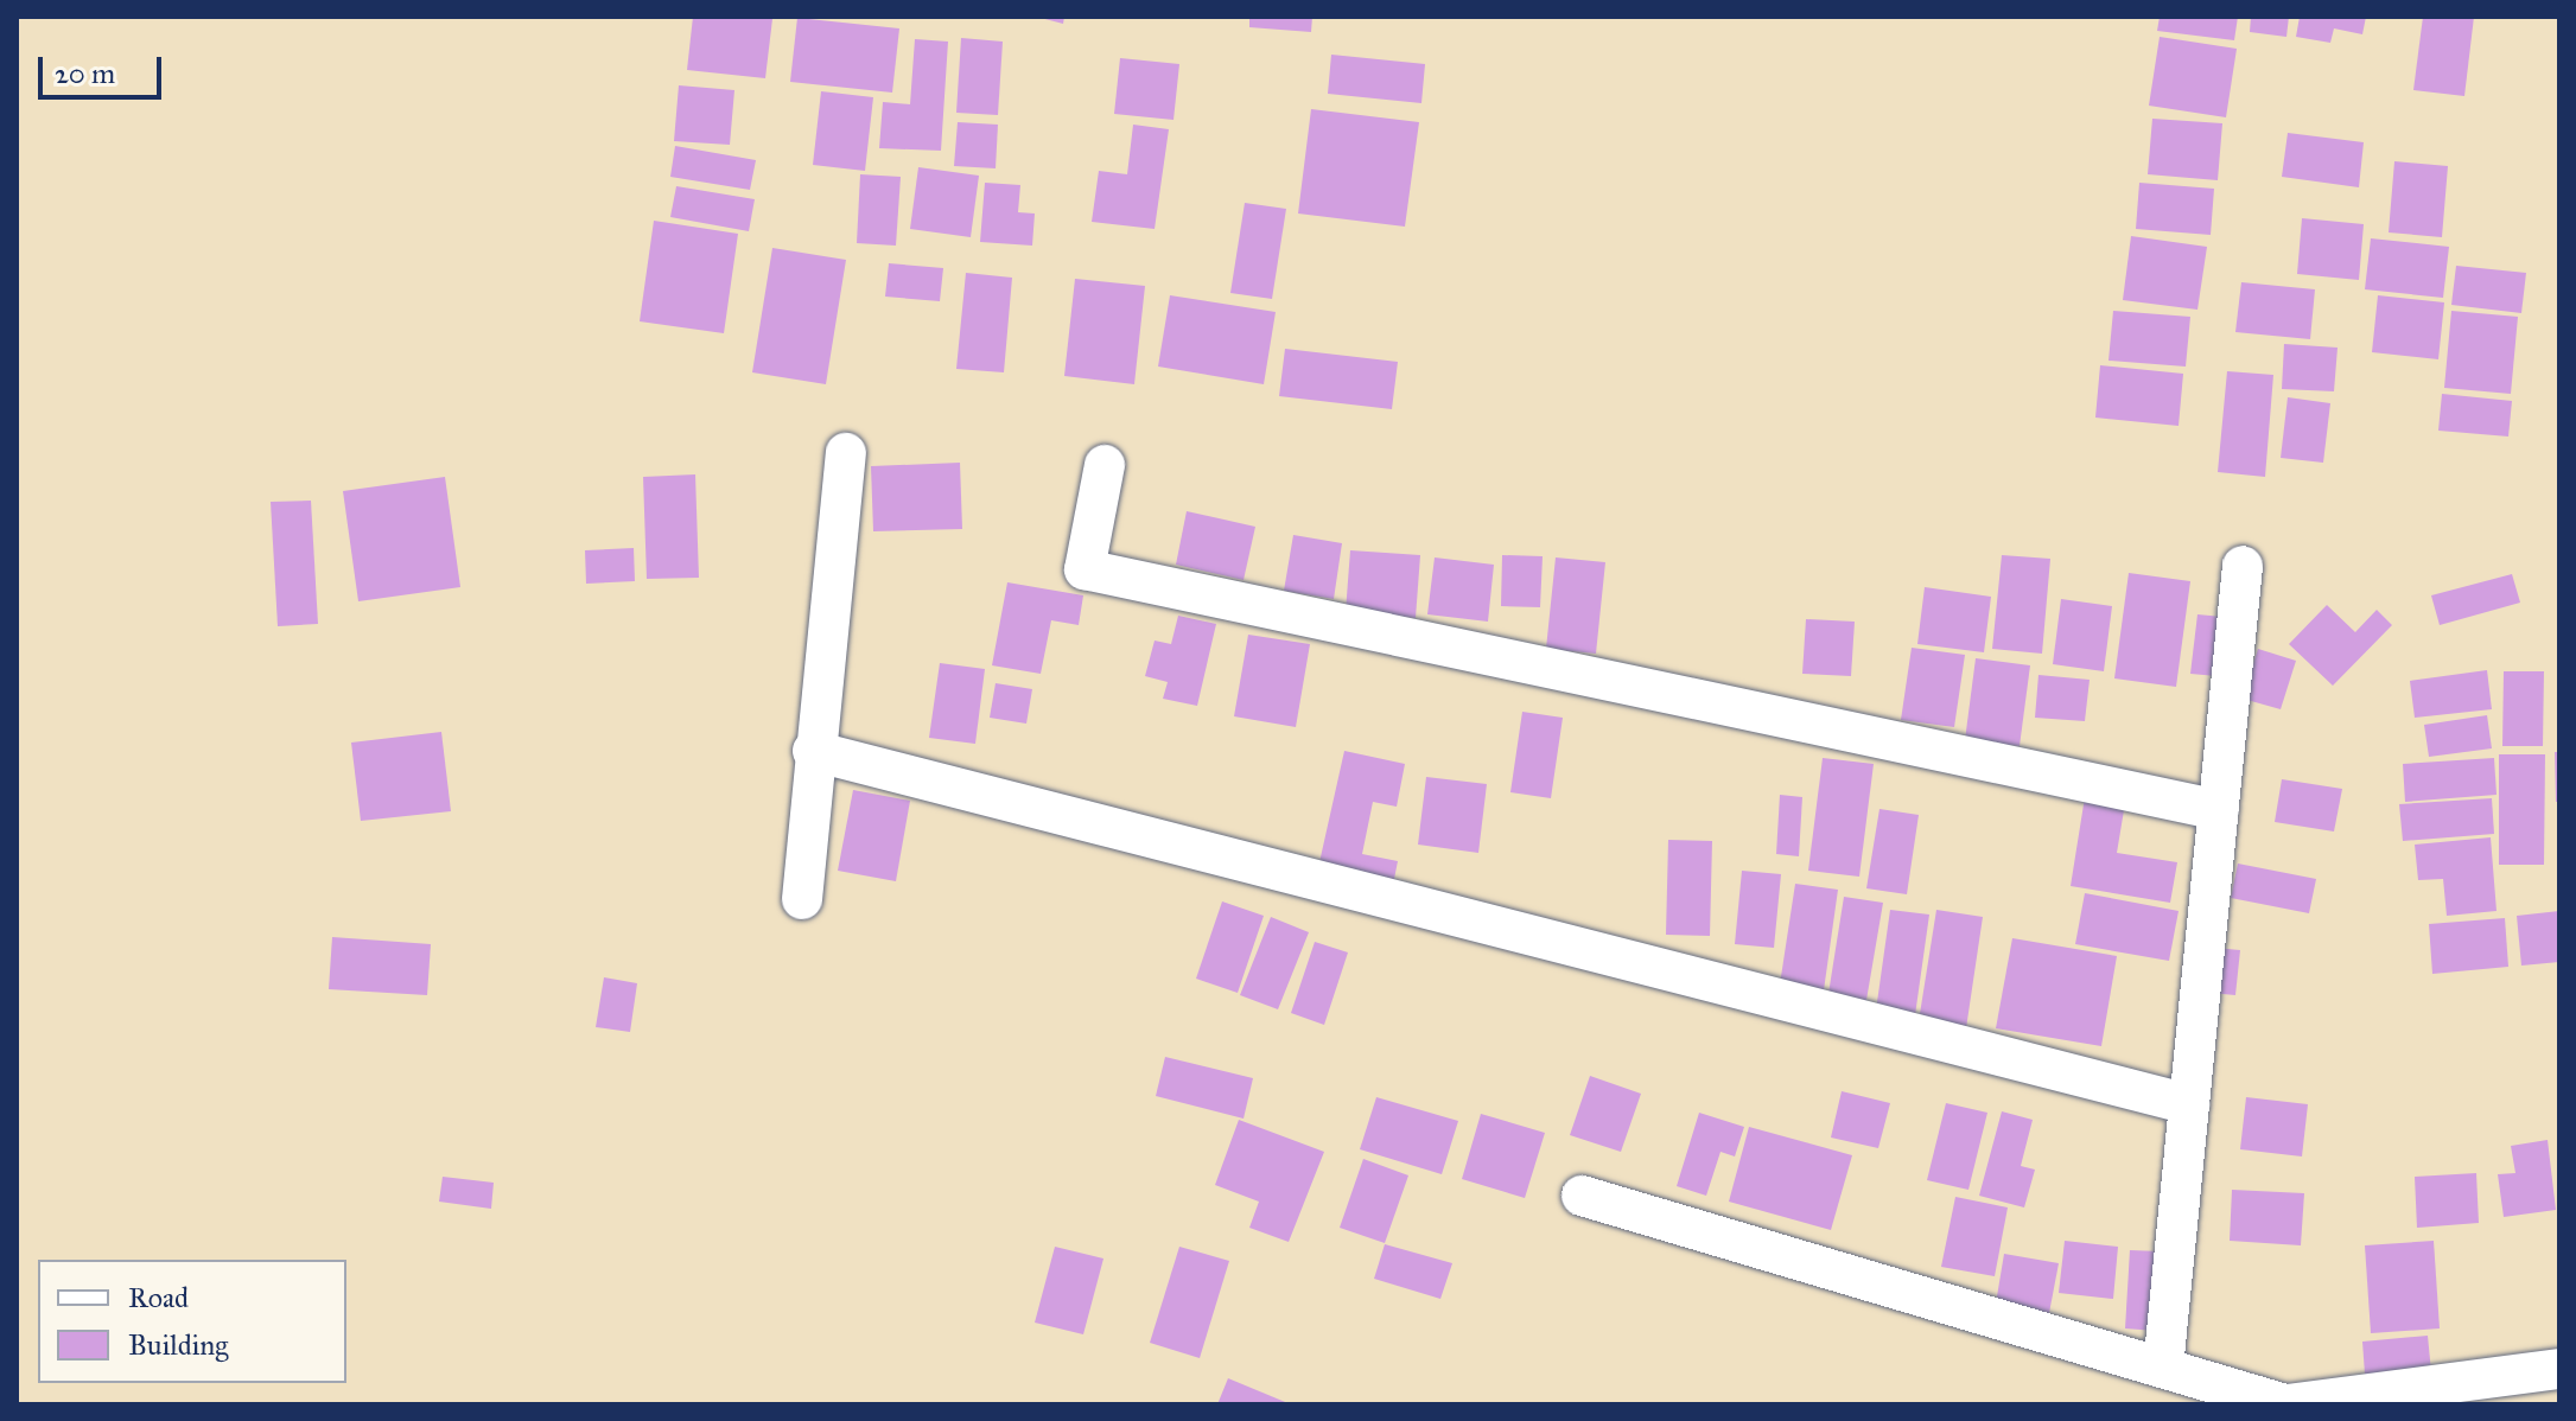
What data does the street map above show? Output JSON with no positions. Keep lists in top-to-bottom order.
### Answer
{
  "legend": ["Road", "Building"],
  "scale_bar": "20 m"
}
